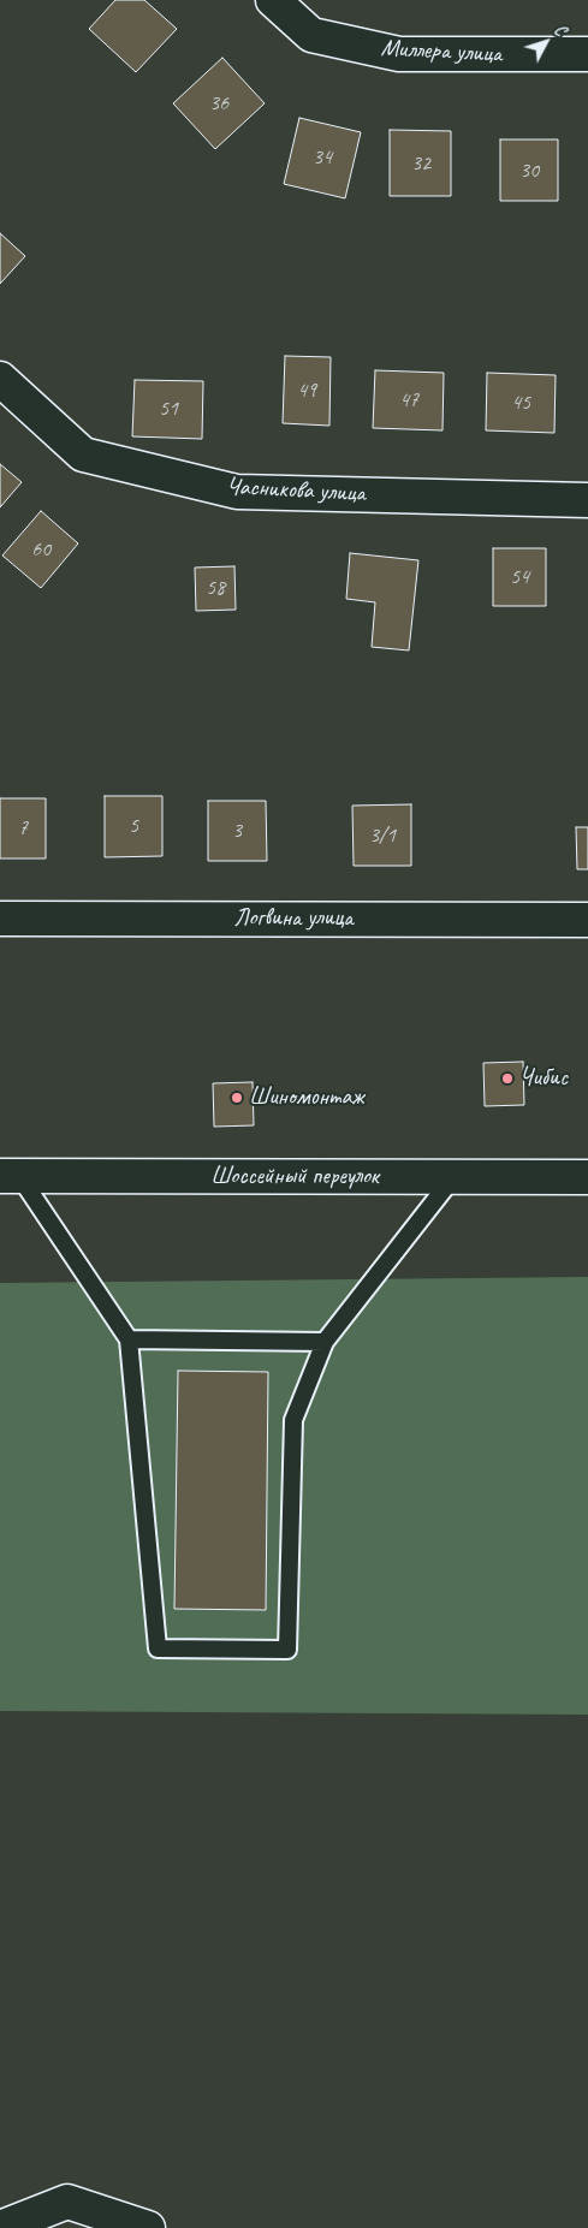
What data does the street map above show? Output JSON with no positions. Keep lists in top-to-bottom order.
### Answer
{
  "streets": {
    "street": [
      "Миллера улица",
      "Часникова улица",
      "Логвина улица",
      "Шоссейный переулок"
    ]
  },
  "places": ["Чибис", "Шиномонтаж"],
  "house_numbers": [
    "36",
    "34",
    "32",
    "30",
    "49",
    "47",
    "45",
    "51",
    "60",
    "54",
    "58",
    "5",
    "7",
    "3",
    "3/1"
  ],
  "north": "top right"
}
